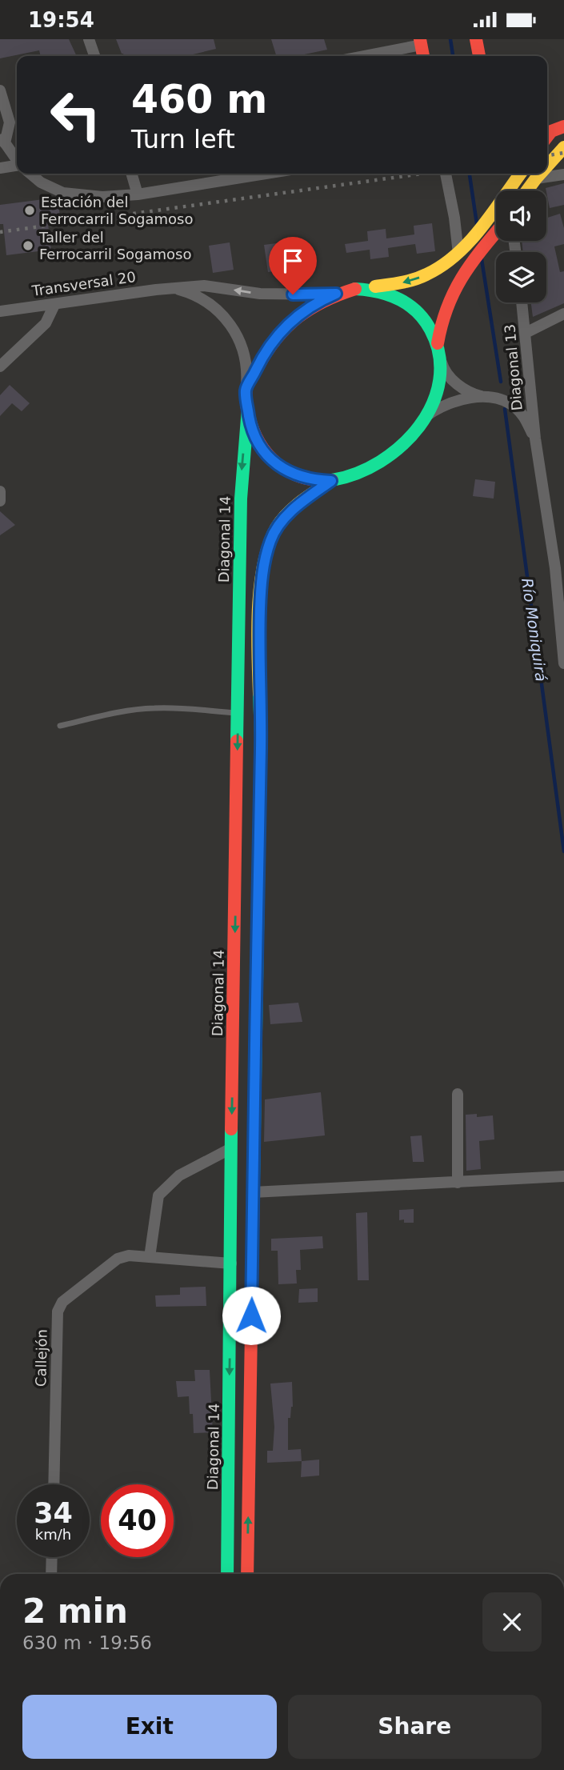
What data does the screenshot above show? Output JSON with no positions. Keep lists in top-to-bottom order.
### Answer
{
  "streets": {
    "street": [
      "Transversal 20",
      "Diagonal 13",
      "Diagonal 14",
      "Callejón"
    ]
  },
  "crossings": [
    ["Transversal 20", "Diagonal 13"],
    ["Transversal 20", "Diagonal 14"],
    ["Diagonal 13", "Diagonal 14"]
  ],
  "water": ["Río Moniquirá"],
  "places": ["Estación del Ferrocarril Sogamoso", "Taller del Ferrocarril Sogamoso"],
  "page": {
    "status": "19:54",
    "turn": ["460 m", "Turn left"],
    "speed": "34 km/h",
    "limit": "40",
    "heading": ["2 min", "630 m · 19:56"],
    "buttons": ["Exit", "Share"]
  }
}
